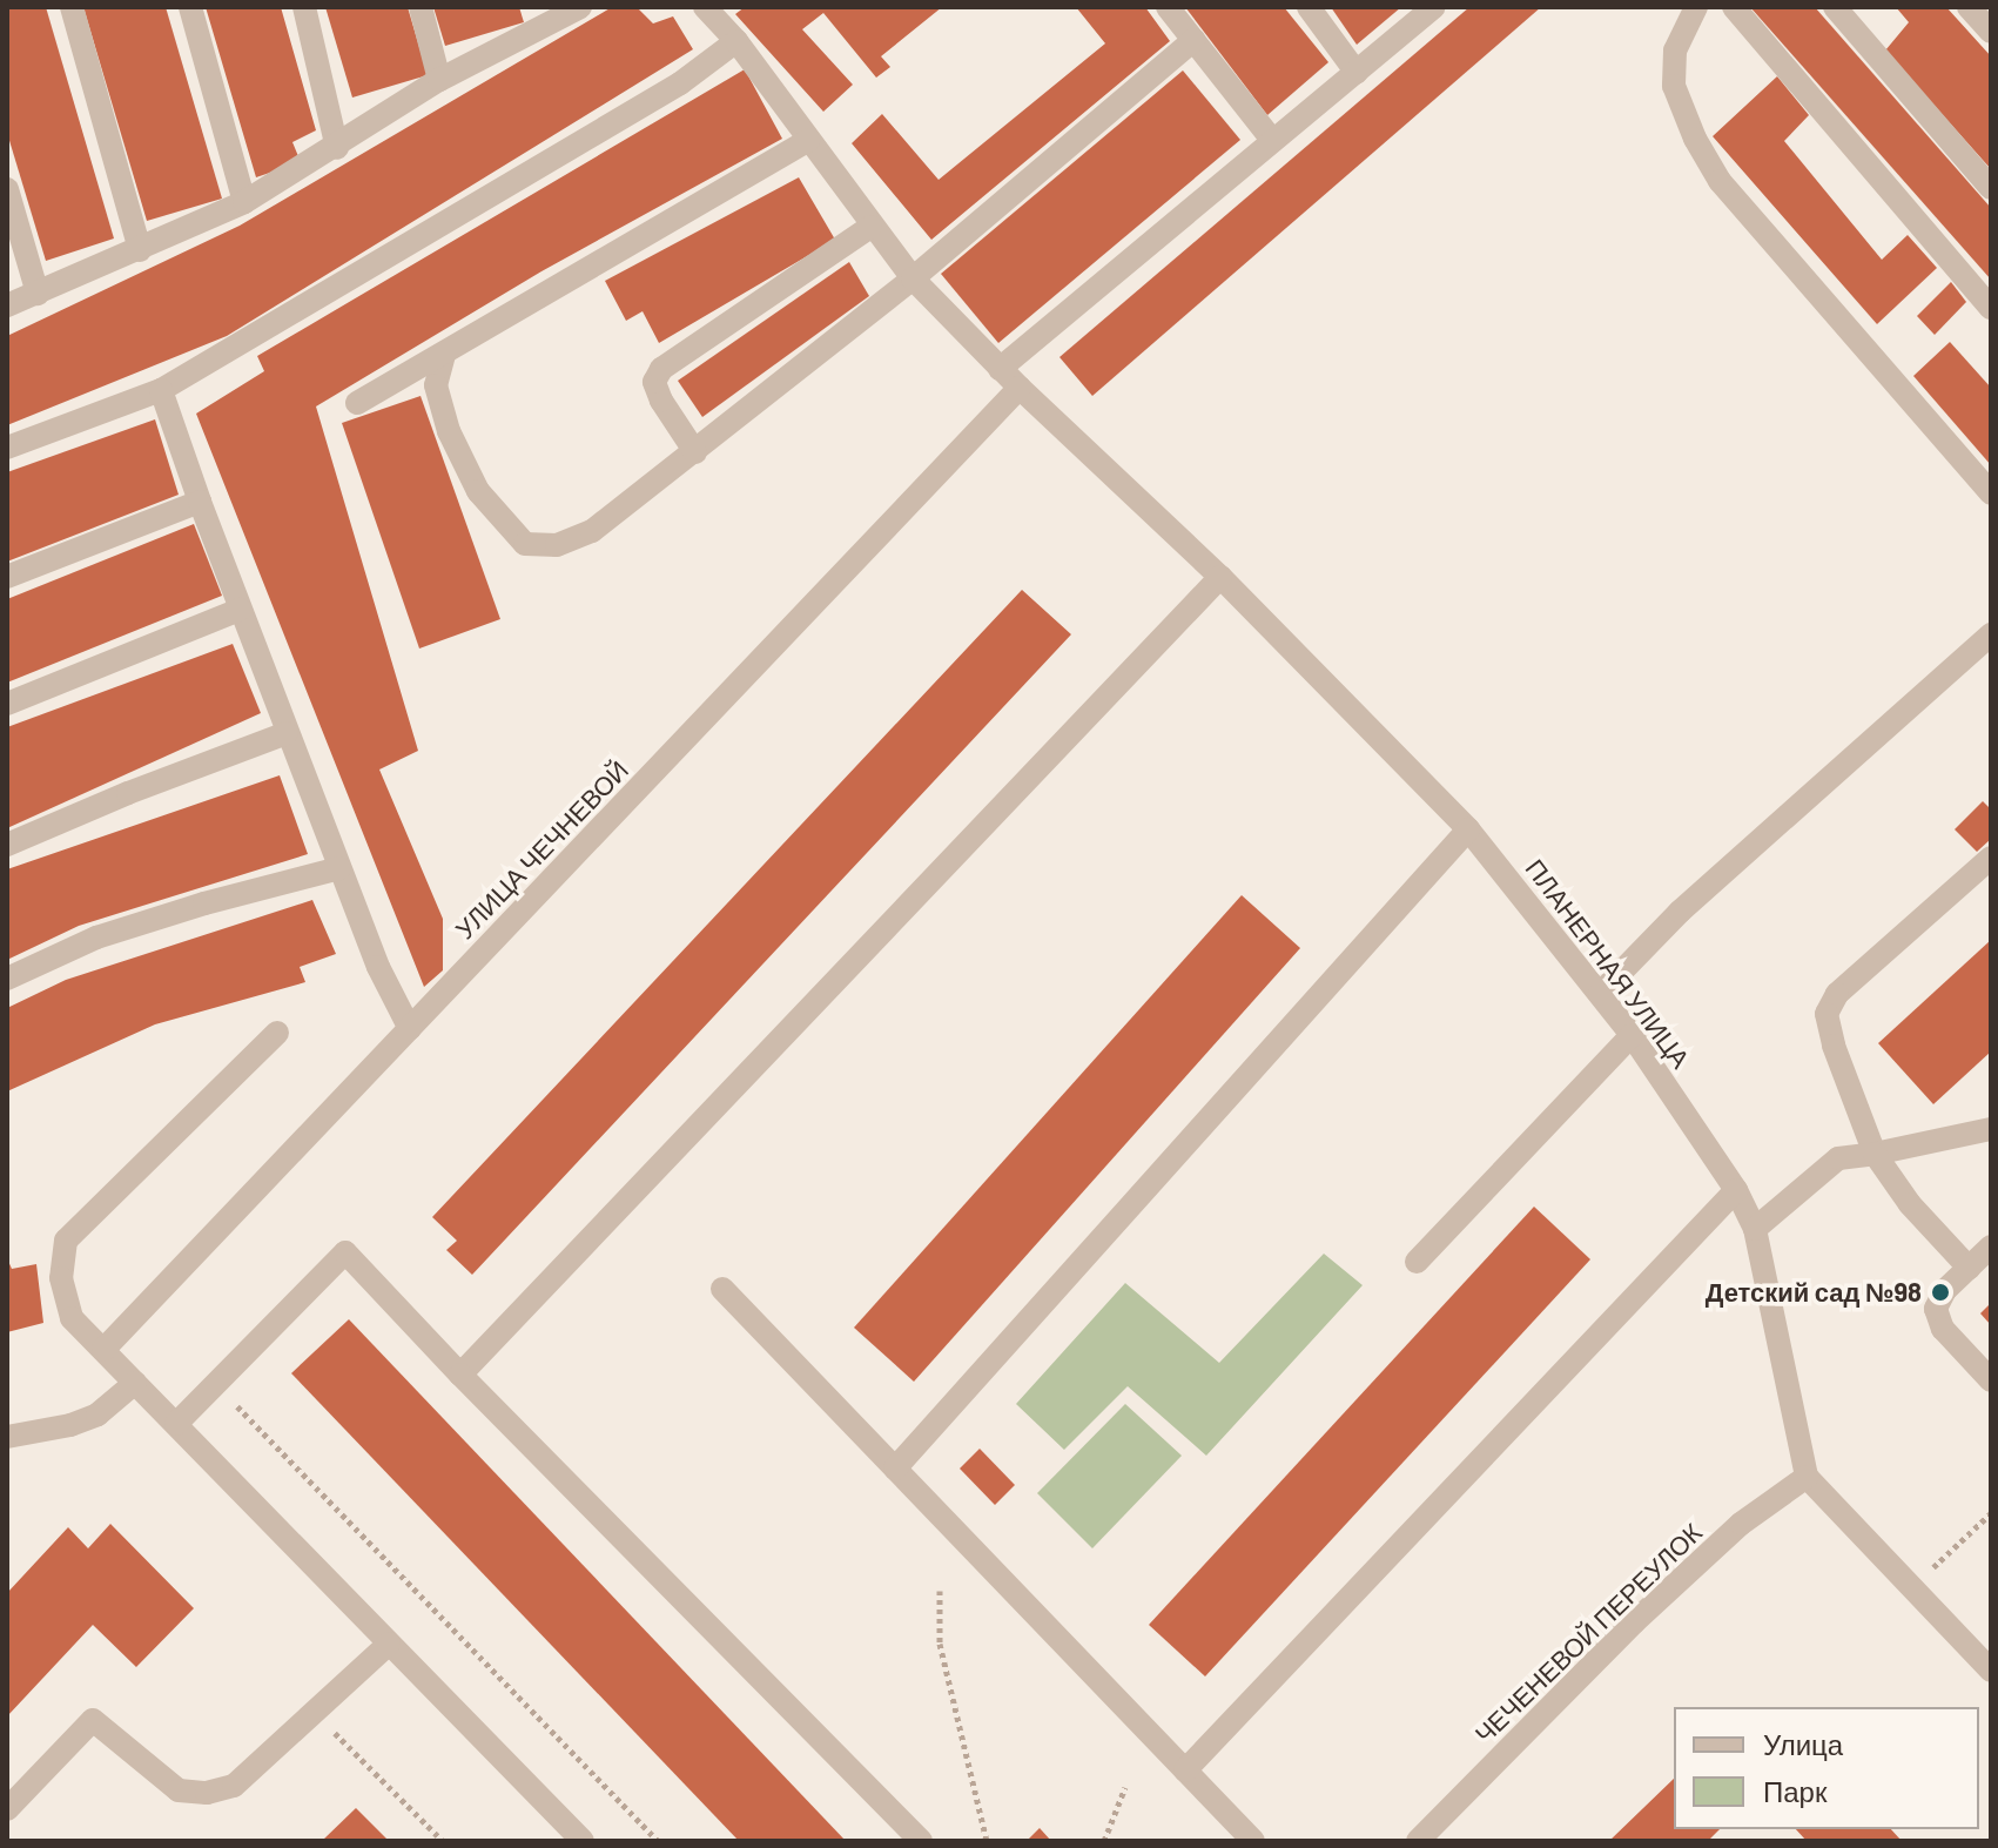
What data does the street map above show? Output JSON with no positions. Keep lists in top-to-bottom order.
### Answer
{
  "streets": {
    "street": ["УЛИЦА ЧЕЧНЕВОЙ", "ПЛАНЕРНАЯ УЛИЦА", "ЧЕЧЕНЕВОЙ ПЕРЕУЛОК"]
  },
  "crossings": [
    ["УЛИЦА ЧЕЧНЕВОЙ", "ПЛАНЕРНАЯ УЛИЦА"],
    ["ПЛАНЕРНАЯ УЛИЦА", "ЧЕЧЕНЕВОЙ ПЕРЕУЛОК"]
  ],
  "places": ["Детский сад №98"],
  "legend": ["Улица", "Парк"]
}
